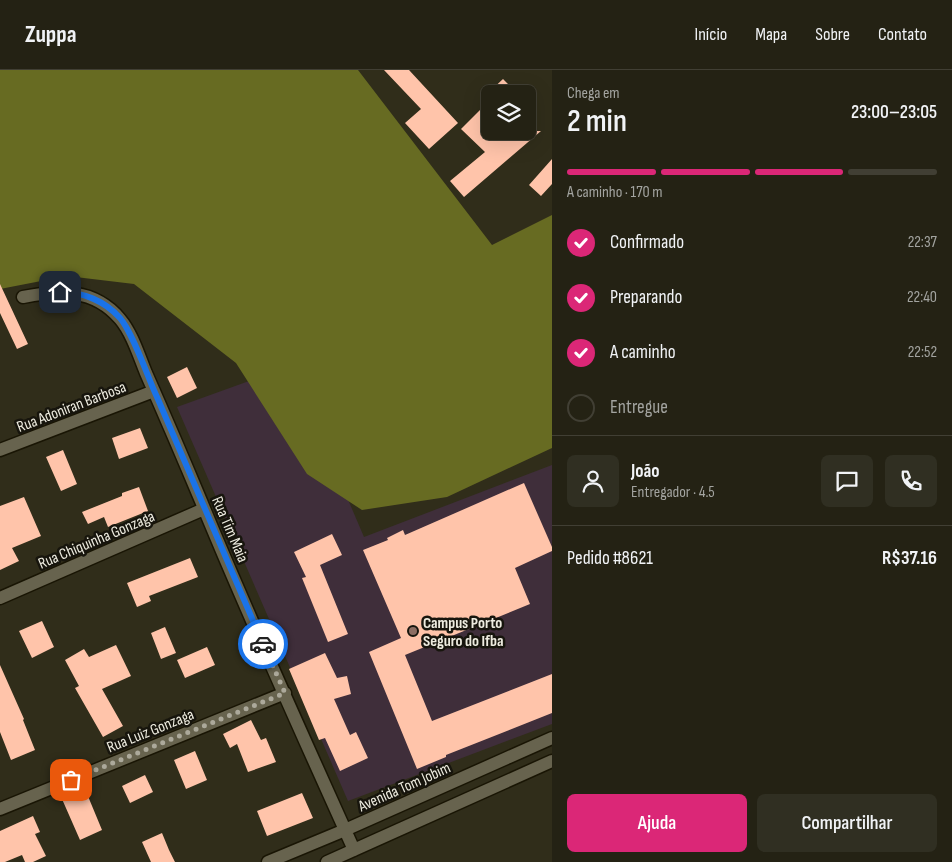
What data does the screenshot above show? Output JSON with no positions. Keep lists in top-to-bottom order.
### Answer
{
  "streets": {
    "street": [
      "Rua Adoniran Barbosa",
      "Rua Tim Maia",
      "Rua Chiquinha Gonzaga",
      "Rua Luiz Gonzaga",
      "Avenida Tom Jobim"
    ]
  },
  "crossings": [
    ["Rua Adoniran Barbosa", "Rua Tim Maia"],
    ["Rua Tim Maia", "Rua Chiquinha Gonzaga"],
    ["Rua Tim Maia", "Rua Luiz Gonzaga"],
    ["Rua Tim Maia", "Avenida Tom Jobim"]
  ],
  "places": ["Campus Porto Seguro do Ifba"],
  "page": {
    "header": "Zuppa",
    "nav": [
      "Início",
      "Mapa",
      "Sobre",
      "Contato"
    ],
    "heading": ["2 min", "Chega em", "23:00–23:05"],
    "panel": [
      "João",
      "Entregador · 4.5",
      "Pedido #8621",
      "R$37.16"
    ],
    "bar": "A caminho · 170 m",
    "list": [
      ["Confirmado", "22:37"],
      ["Preparando", "22:40"],
      ["A caminho", "22:52"],
      "Entregue"
    ],
    "buttons": ["Ajuda", "Compartilhar"]
  }
}
